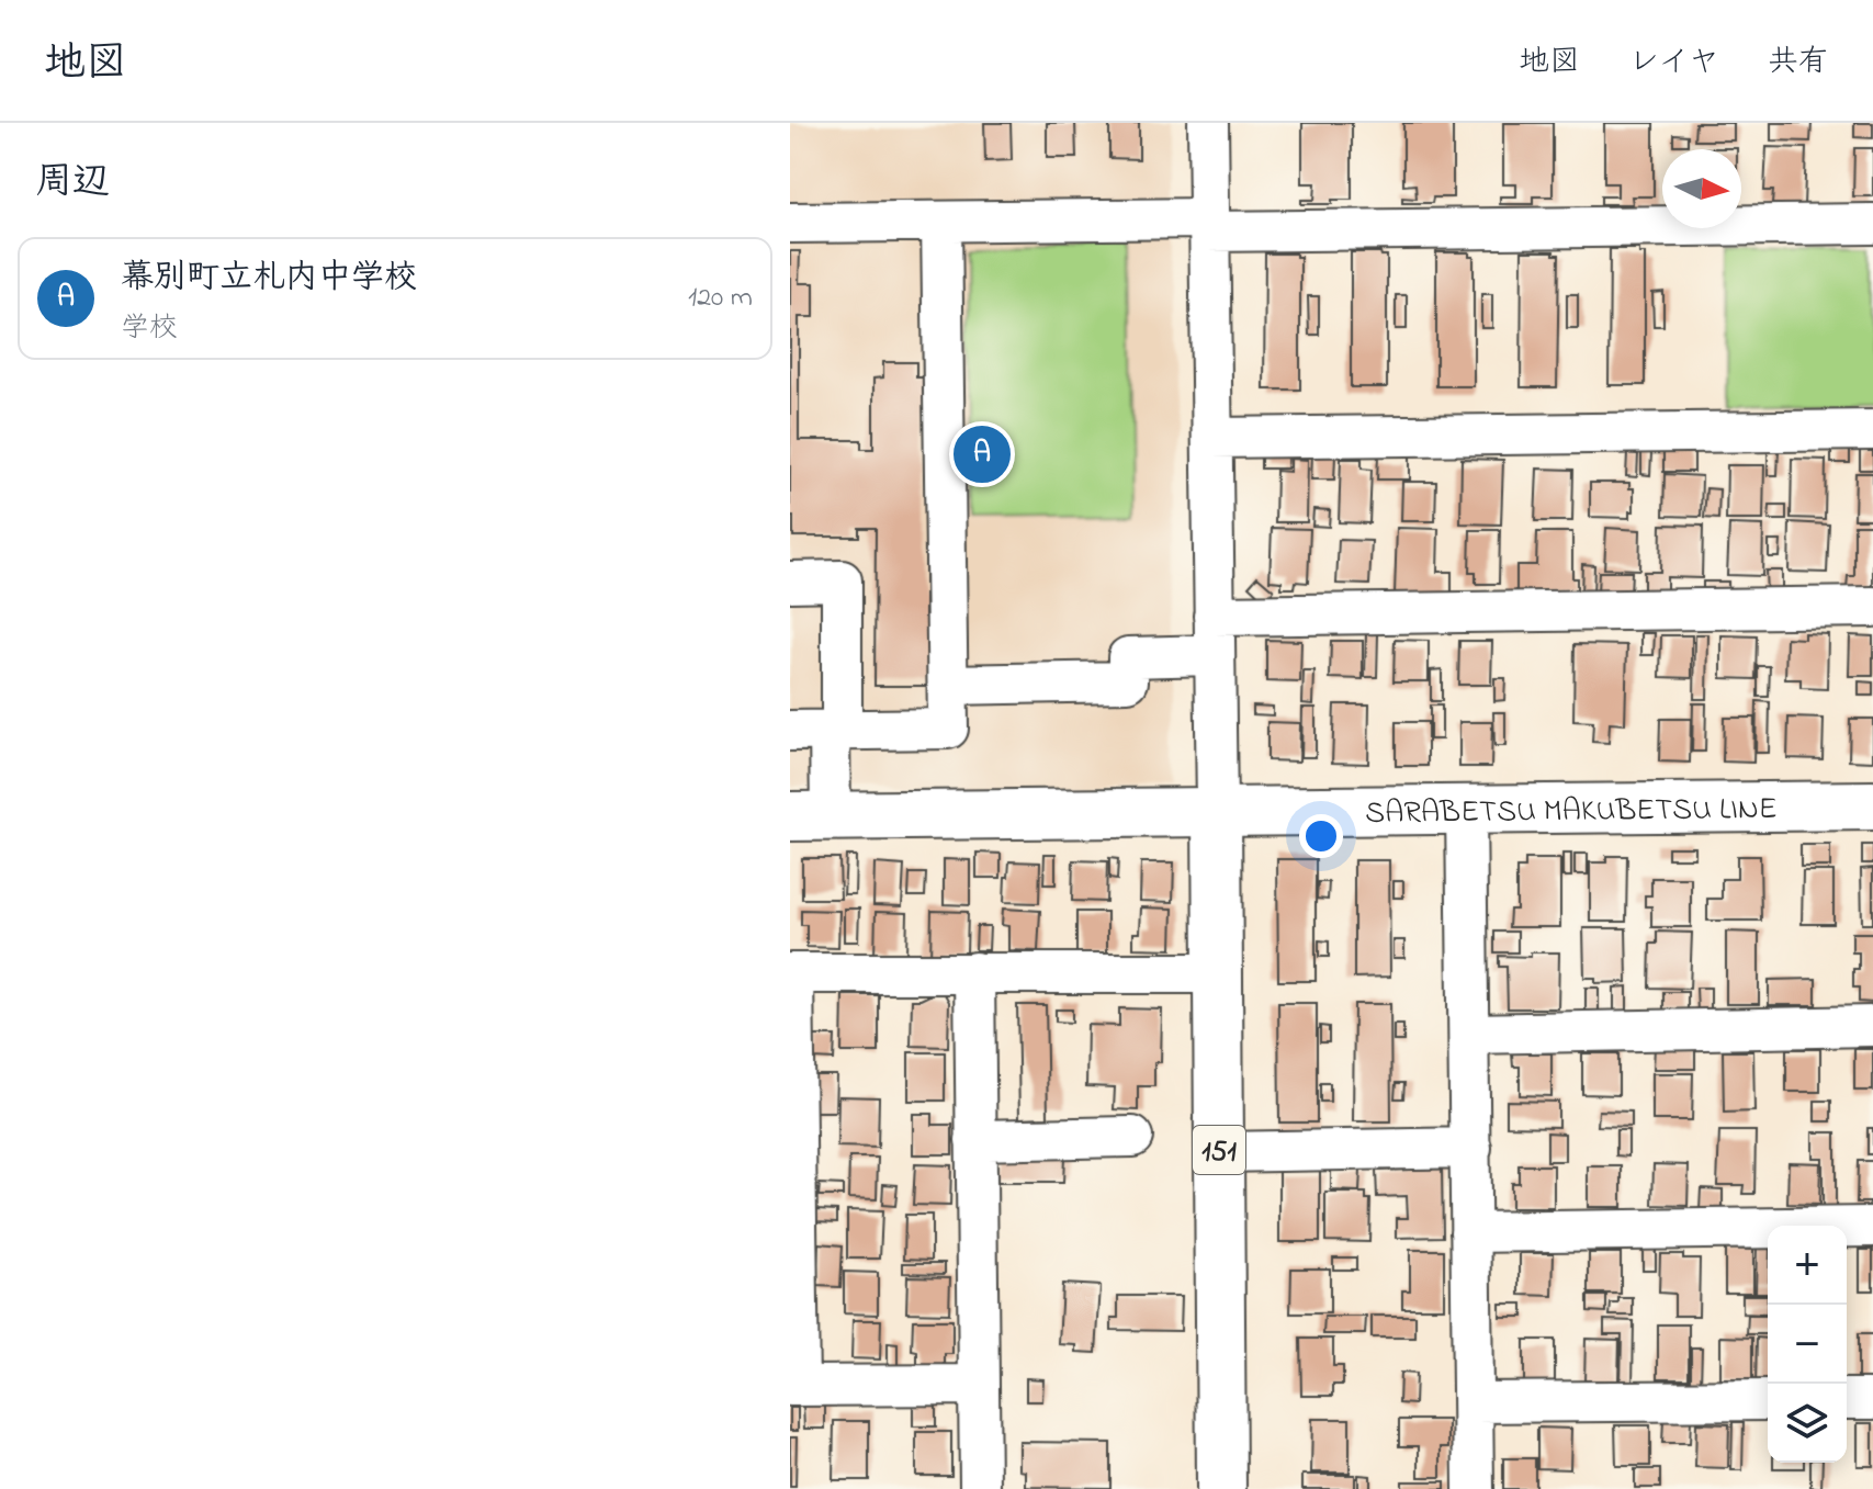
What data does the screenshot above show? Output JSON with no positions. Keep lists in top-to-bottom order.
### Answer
{
  "streets": {
    "main road": ["SARABETSU MAKUBETSU LINE", "151"]
  },
  "crossings": [
    ["SARABETSU MAKUBETSU LINE", "151"]
  ],
  "north": "right",
  "page": {
    "header": "地図",
    "nav": ["地図", "レイヤ", "共有"],
    "heading": "周辺",
    "list": [
      {
        "mark": "A",
        "name": "幕別町立札内中学校",
        "note": "学校",
        "value": "120 m"
      }
    ],
    "pins": "A",
    "map_buttons": ["+", "−"]
  }
}
